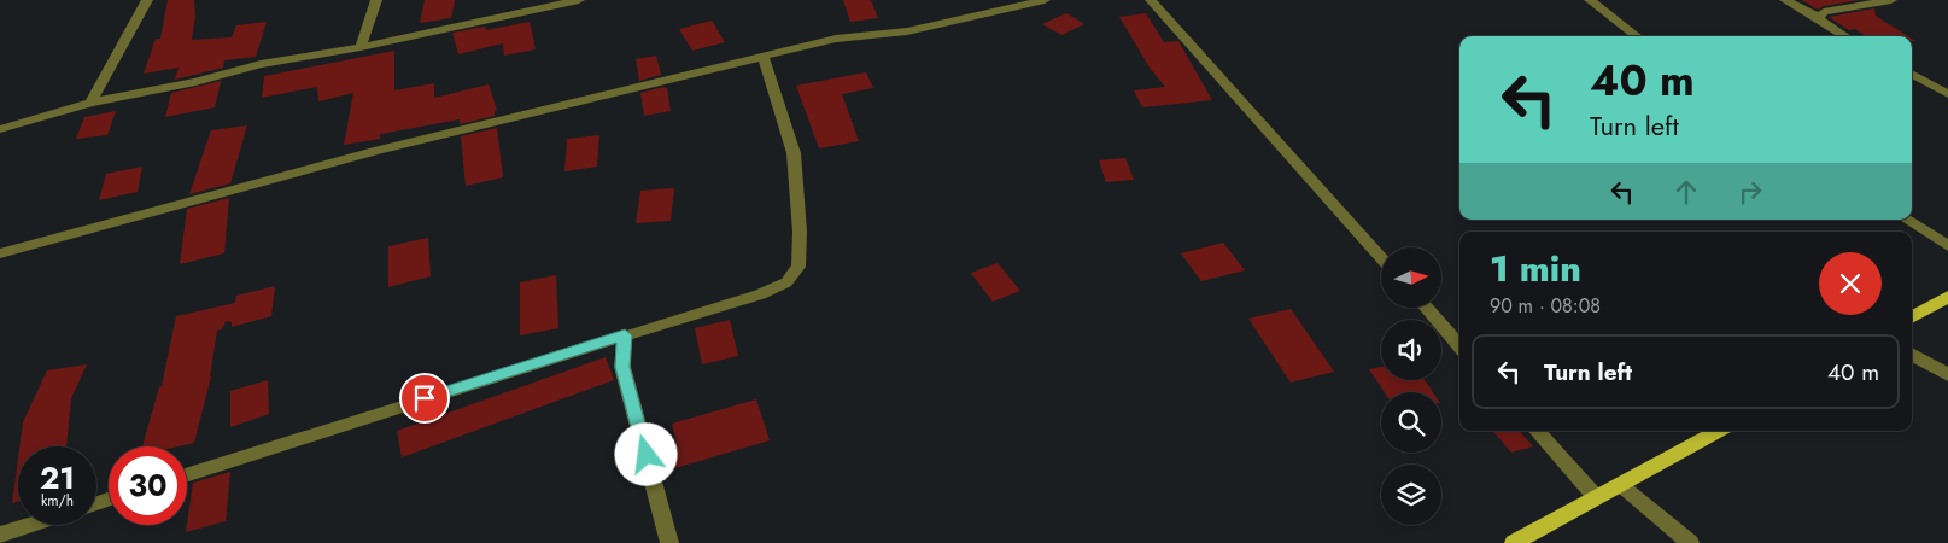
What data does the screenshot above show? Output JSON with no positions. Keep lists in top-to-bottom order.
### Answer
{
  "north": "right",
  "page": {
    "turn": ["40 m", "Turn left"],
    "heading": ["1 min", "90 m · 08:08"],
    "list": [
      {
        "name": "Turn left",
        "value": "40 m"
      }
    ],
    "speed": "21 km/h",
    "limit": "30"
  }
}
